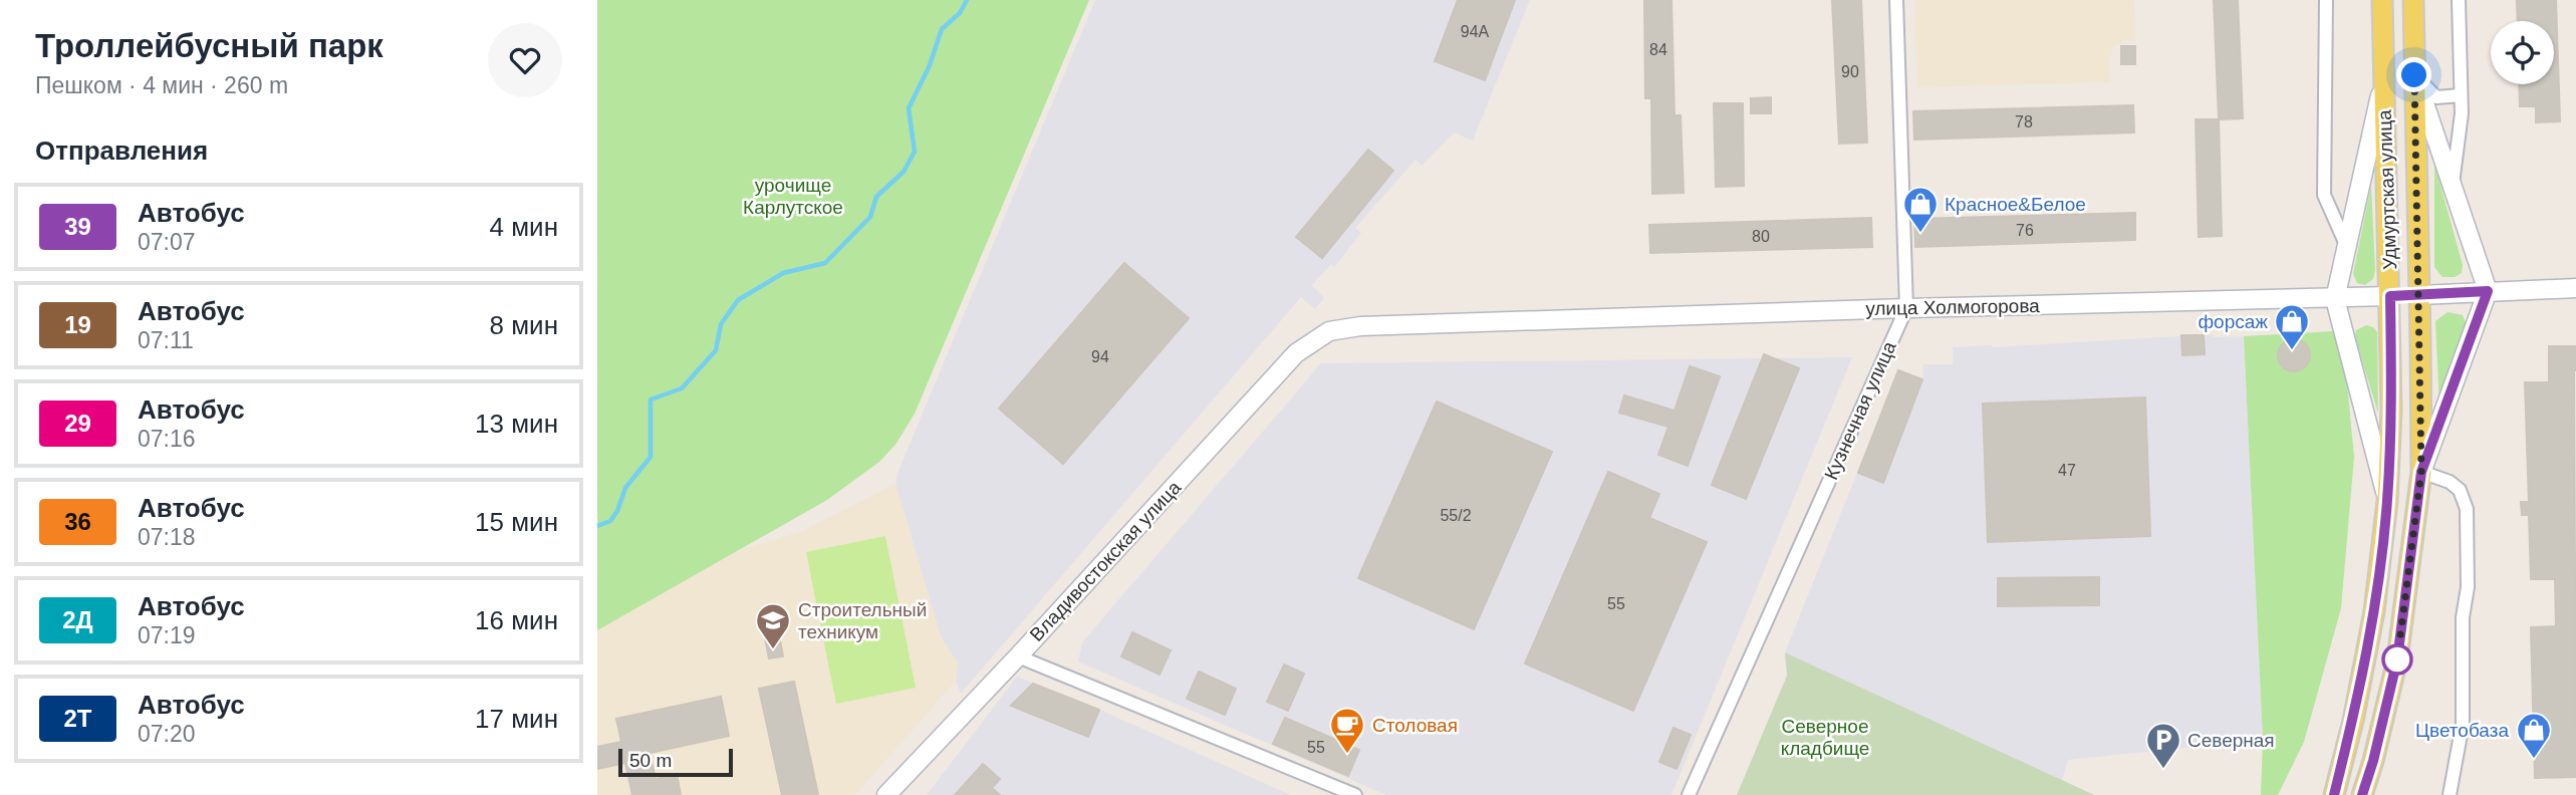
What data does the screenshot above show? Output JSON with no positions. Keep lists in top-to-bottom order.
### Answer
{
  "streets": {
    "main road": ["Удмуртская улица", "улица Холмогорова"],
    "street": ["Кузнечная улица", "Владивостокская улица"]
  },
  "crossings": [
    ["Удмуртская улица", "улица Холмогорова"],
    ["улица Холмогорова", "Кузнечная улица"],
    ["улица Холмогорова", "Владивостокская улица"]
  ],
  "parks": ["урочище Карлутское", "Северное кладбище"],
  "places": {
    "shop": ["Красное&Белое", "форсаж", "Цветобаза"],
    "school or university": ["Строительный техникум"],
    "cafe": ["Столовая"],
    "parking": ["Северная"]
  },
  "lines": ["bus line 39"],
  "house_numbers": [
    "94А",
    "84",
    "90",
    "78",
    "76",
    "80",
    "94",
    "47",
    "55/2",
    "55",
    "55"
  ],
  "scale_bar": "50 m",
  "page": {
    "heading": [
      ["Троллейбусный парк", "Пешком · 4 мин · 260 m"],
      "Отправления"
    ],
    "list": [
      {
        "mark": "39",
        "name": "Автобус",
        "note": "07:07",
        "value": "4 мин"
      },
      {
        "mark": "19",
        "name": "Автобус",
        "note": "07:11",
        "value": "8 мин"
      },
      {
        "mark": "29",
        "name": "Автобус",
        "note": "07:16",
        "value": "13 мин"
      },
      {
        "mark": "36",
        "name": "Автобус",
        "note": "07:18",
        "value": "15 мин"
      },
      {
        "mark": "2Д",
        "name": "Автобус",
        "note": "07:19",
        "value": "16 мин"
      },
      {
        "mark": "2Т",
        "name": "Автобус",
        "note": "07:20",
        "value": "17 мин"
      }
    ],
    "scale": "50 m"
  }
}
